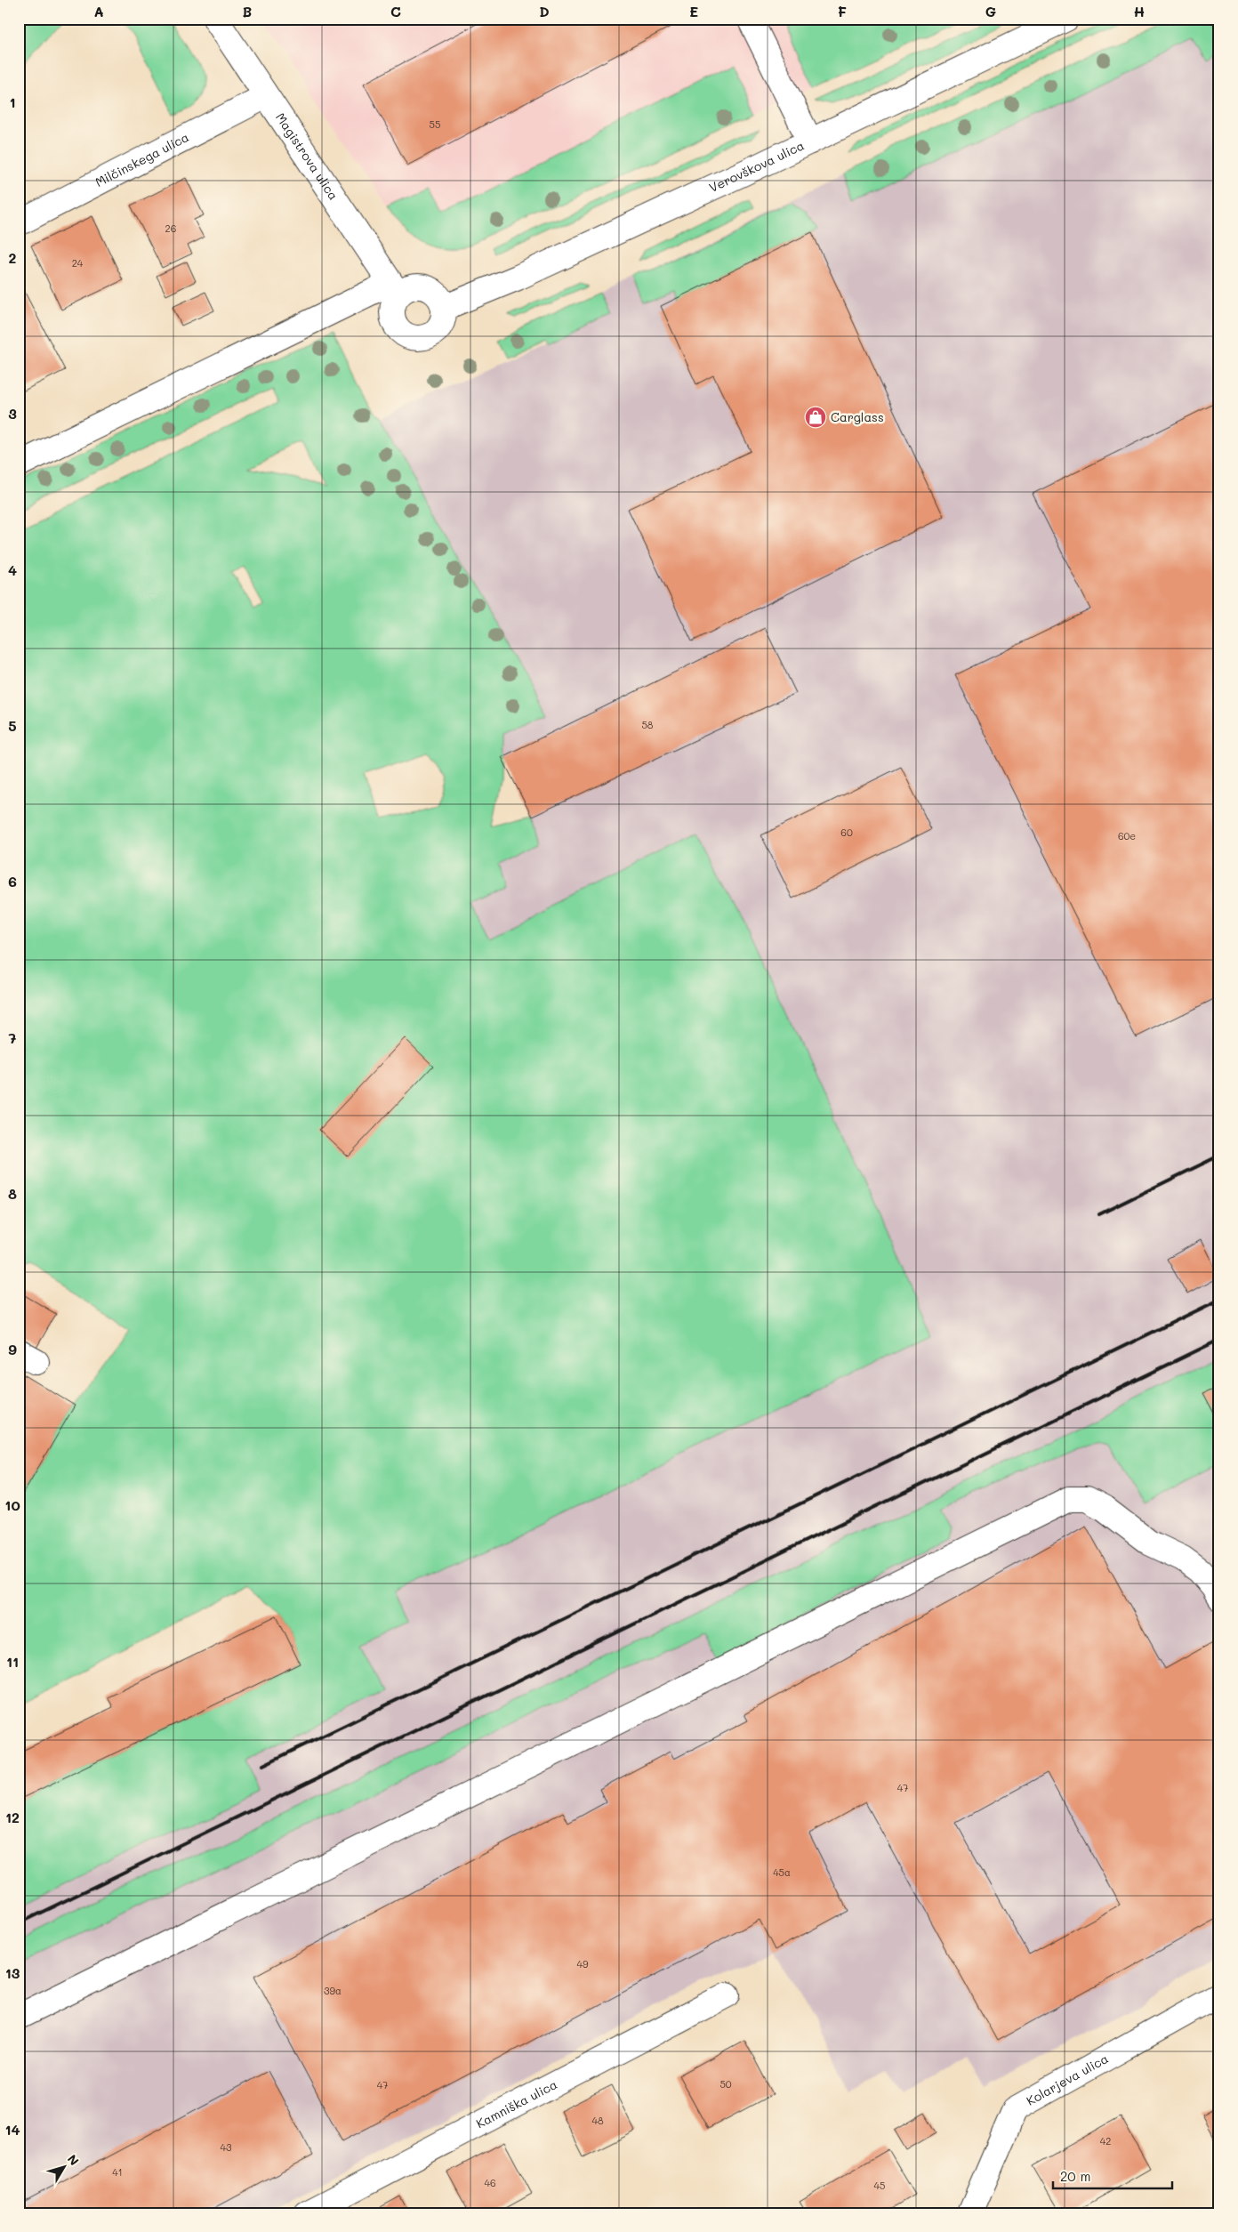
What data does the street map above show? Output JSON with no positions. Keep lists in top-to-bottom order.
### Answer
{
  "streets": {
    "street": [
      "Magistrova ulica",
      "Milčinskega ulica",
      "Verovškova ulica",
      "Kolarjeva ulica",
      "Kamniška ulica"
    ]
  },
  "crossings": [
    ["Magistrova ulica", "Milčinskega ulica"],
    ["Magistrova ulica", "Verovškova ulica"]
  ],
  "places": {
    "shop": ["Carglass"]
  },
  "house_numbers": [
    "55",
    "26",
    "24",
    "58",
    "60",
    "60e",
    "47",
    "45a",
    "49",
    "39a",
    "50",
    "47",
    "48",
    "42",
    "43",
    "41",
    "46",
    "45"
  ],
  "scale_bar": "20 m",
  "north": "top right",
  "grid": {
    "columns": [
      "A",
      "B",
      "C",
      "D",
      "E",
      "F",
      "G",
      "H"
    ],
    "rows": [
      "1",
      "2",
      "3",
      "4",
      "5",
      "6",
      "7",
      "8",
      "9",
      "10",
      "11",
      "12",
      "13",
      "14"
    ]
  }
}
